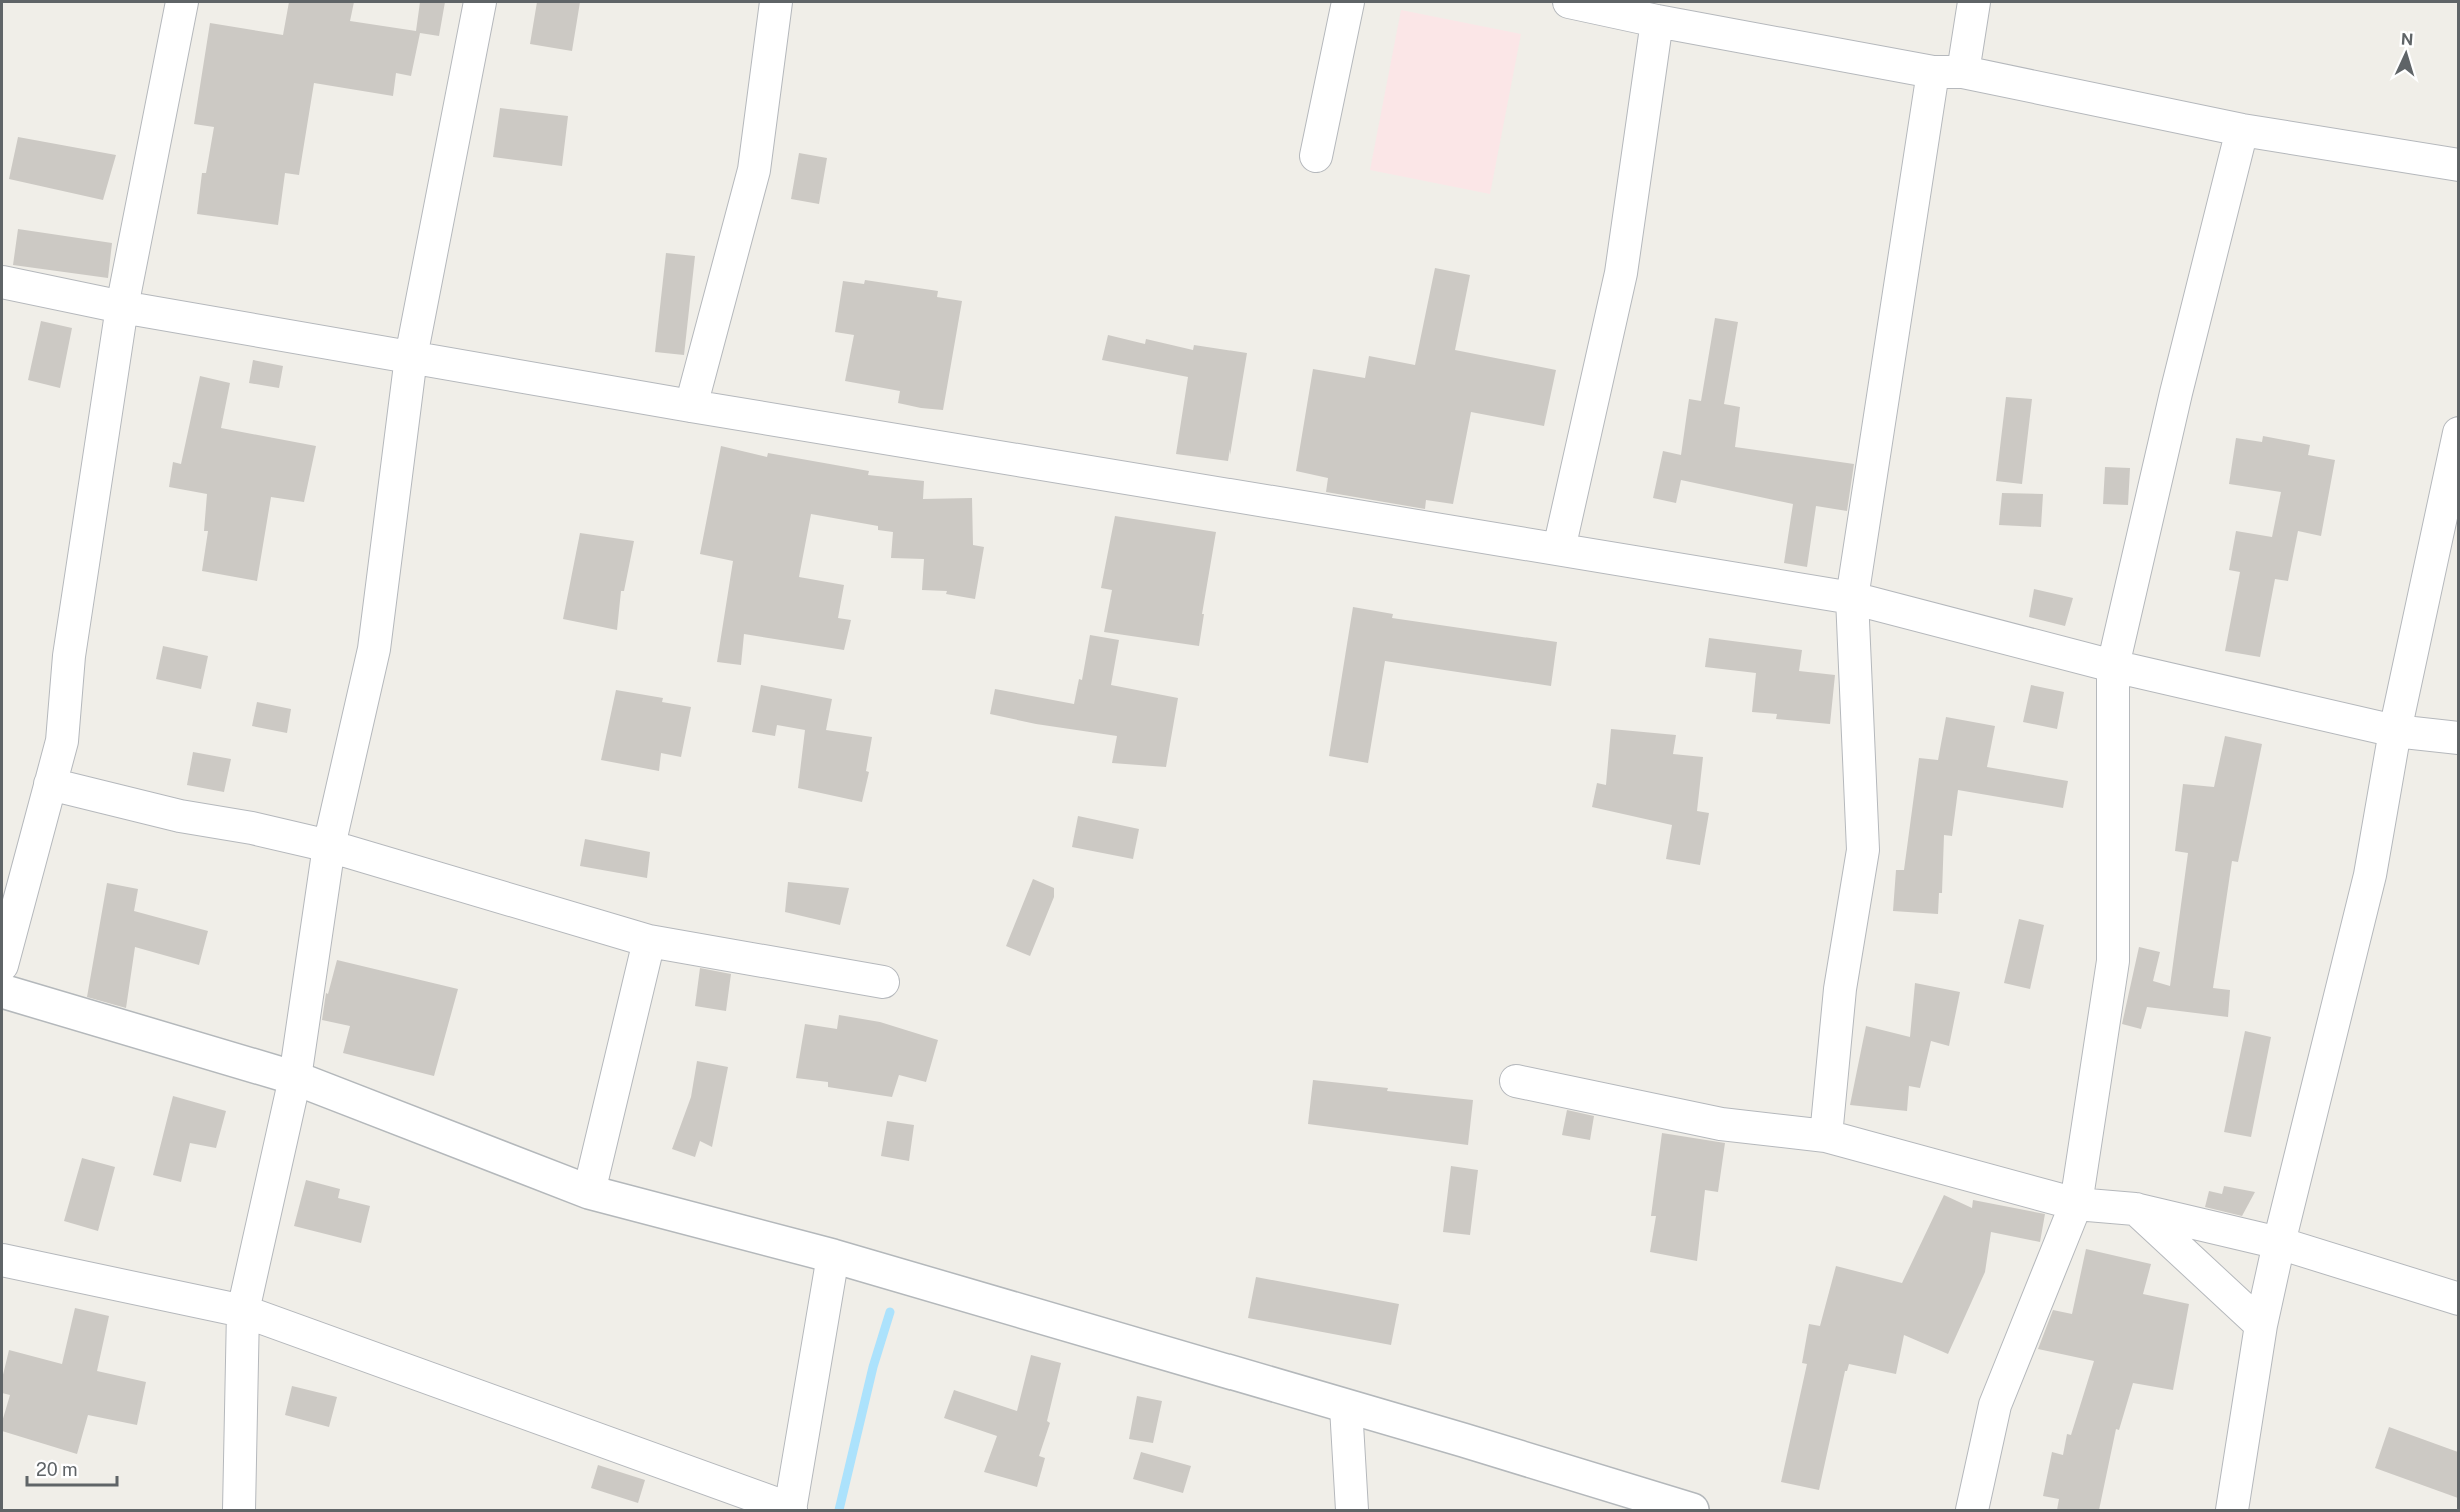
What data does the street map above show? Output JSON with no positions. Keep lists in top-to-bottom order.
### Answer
{
  "scale_bar": "20 m",
  "north": "top"
}
